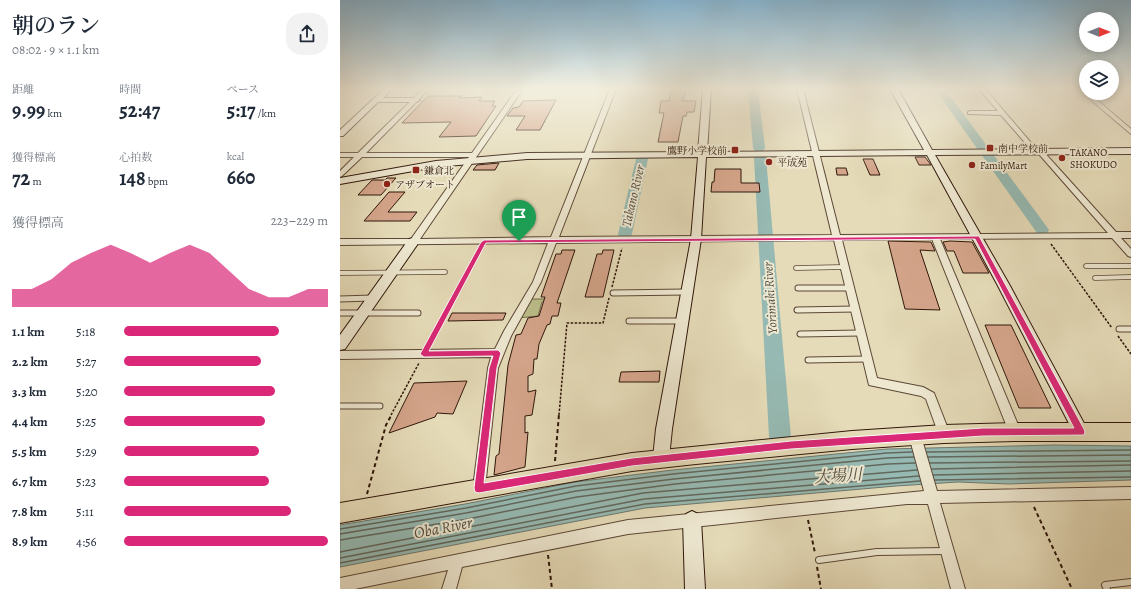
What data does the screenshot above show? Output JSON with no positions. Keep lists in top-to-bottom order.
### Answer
{
  "water": [
    "Takano River",
    "Yorimaki River",
    "大場川",
    "Oba River"
  ],
  "places": {
    "transit": ["南中学校前", "鷹野小学校前", "鎌倉北"],
    "other": [
      "TAKANO SHOKUDO",
      "平成苑",
      "FamilyMart",
      "アザブオート"
    ]
  },
  "north": "right",
  "page": {
    "heading": ["朝のラン", "08:02 · 9 × 1.1 km"],
    "stats": [
      ["距離", "9.99 km"],
      ["時間", "52:47"],
      ["ペース", "5:17 /km"],
      ["獲得標高", "72 m"],
      ["心拍数", "148 bpm"],
      ["kcal", "660"]
    ],
    "chart": ["獲得標高", "223–229 m"],
    "list": [
      {
        "name": "1.1 km",
        "note": "5:18"
      },
      {
        "name": "2.2 km",
        "note": "5:27"
      },
      {
        "name": "3.3 km",
        "note": "5:20"
      },
      {
        "name": "4.4 km",
        "note": "5:25"
      },
      {
        "name": "5.5 km",
        "note": "5:29"
      },
      {
        "name": "6.7 km",
        "note": "5:23"
      },
      {
        "name": "7.8 km",
        "note": "5:11"
      },
      {
        "name": "8.9 km",
        "note": "4:56"
      }
    ]
  }
}
